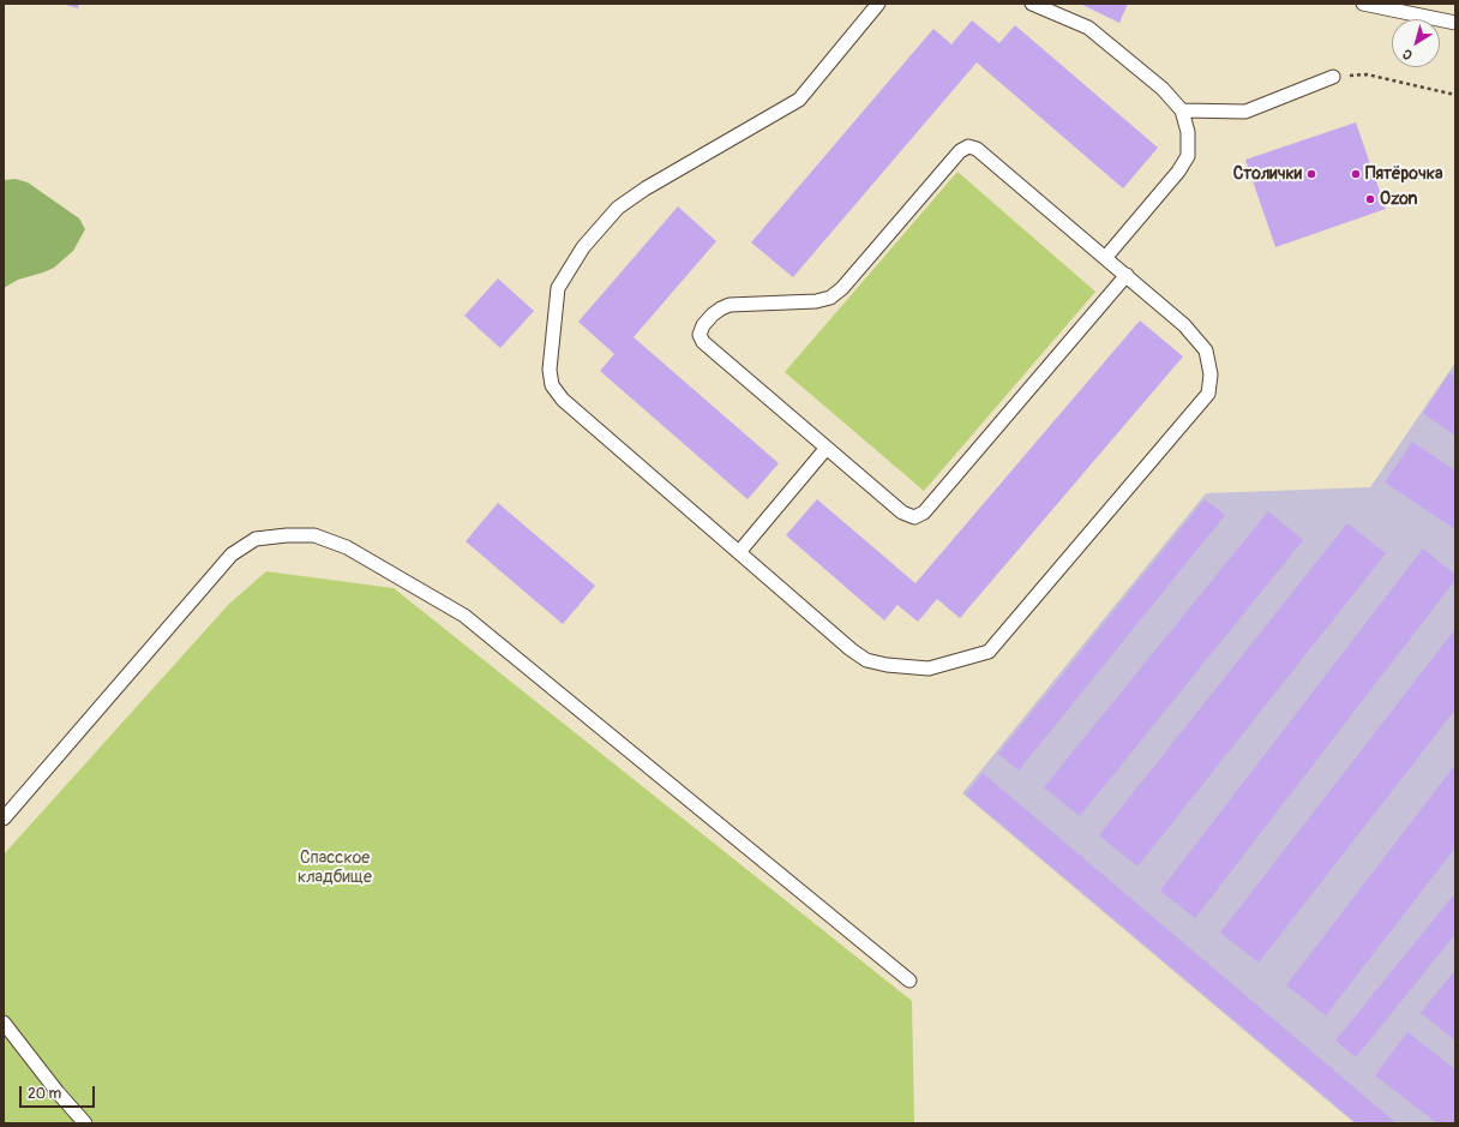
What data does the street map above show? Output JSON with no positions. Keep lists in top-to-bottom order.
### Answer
{
  "parks": ["Спасское кладбище"],
  "places": ["Столички", "Пятёрочка", "Ozon"],
  "scale_bar": "20 m",
  "north": "bottom left"
}
